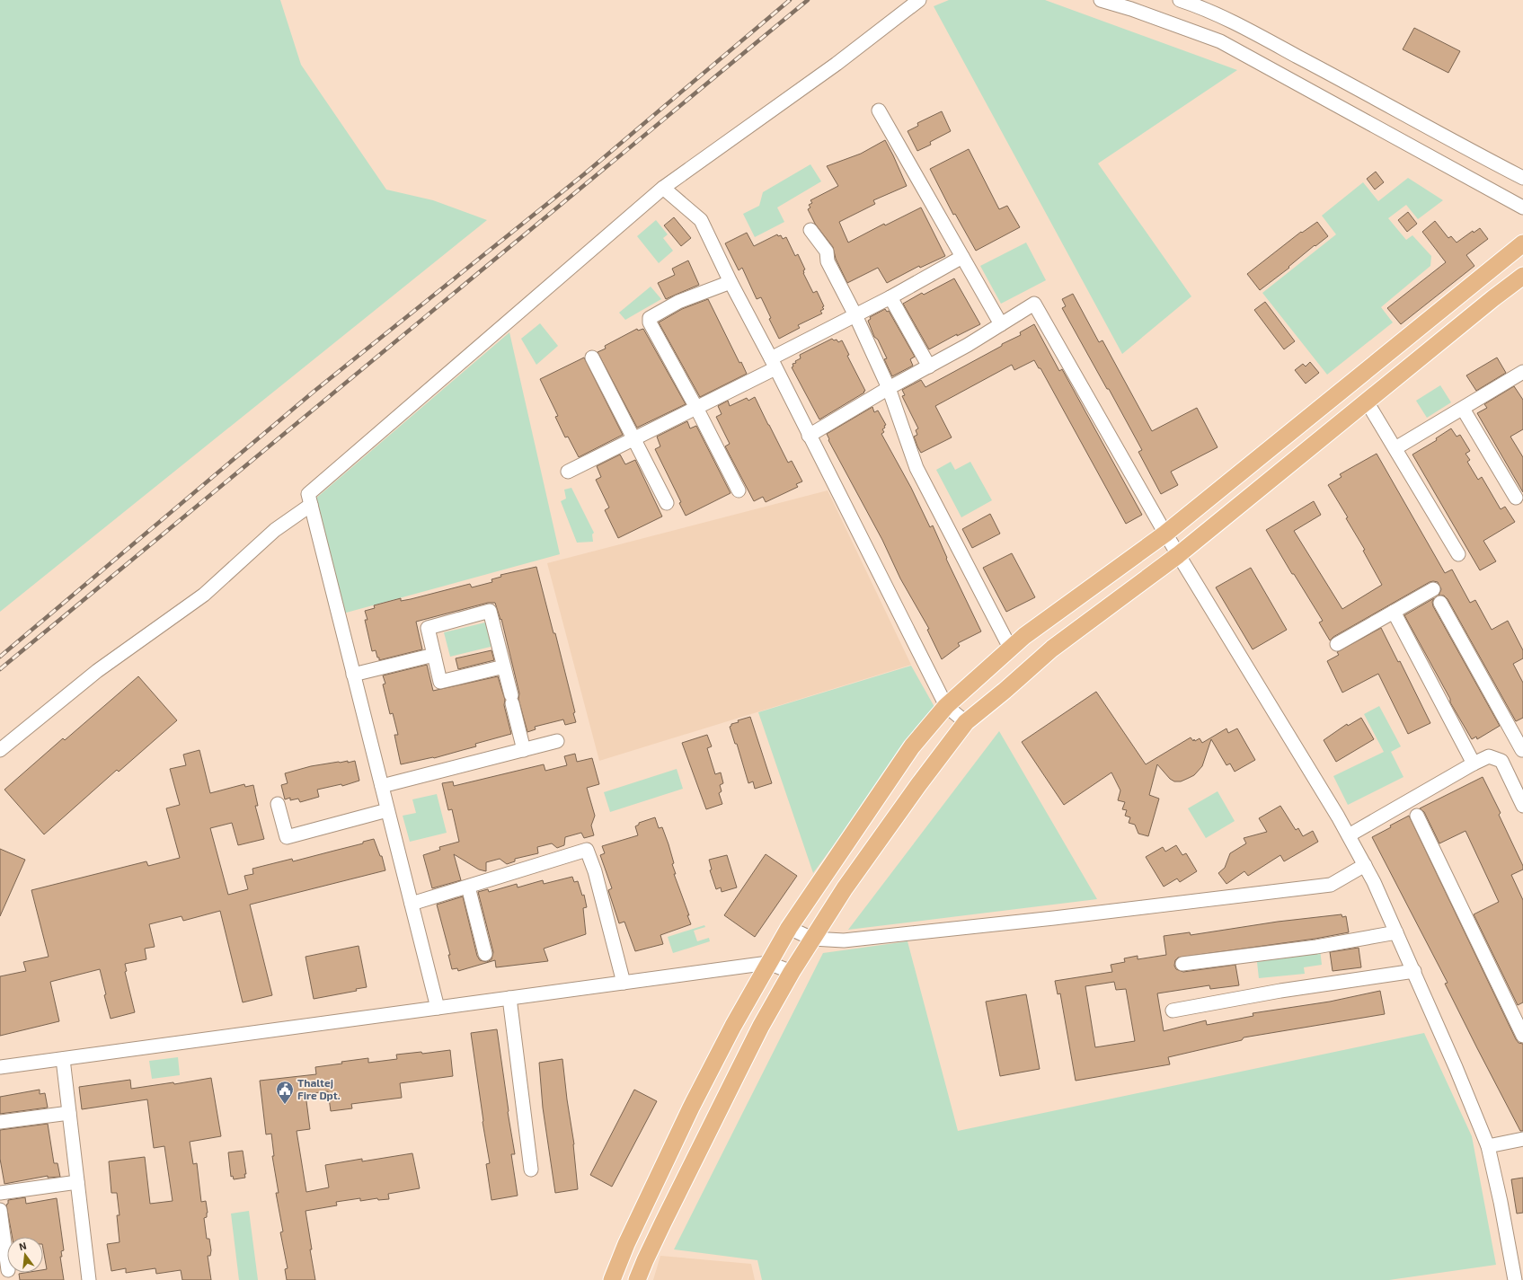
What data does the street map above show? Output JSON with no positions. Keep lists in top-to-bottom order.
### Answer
{
  "places": {
    "public building": ["Thaltej Fire Dpt."]
  },
  "north": "top"
}
